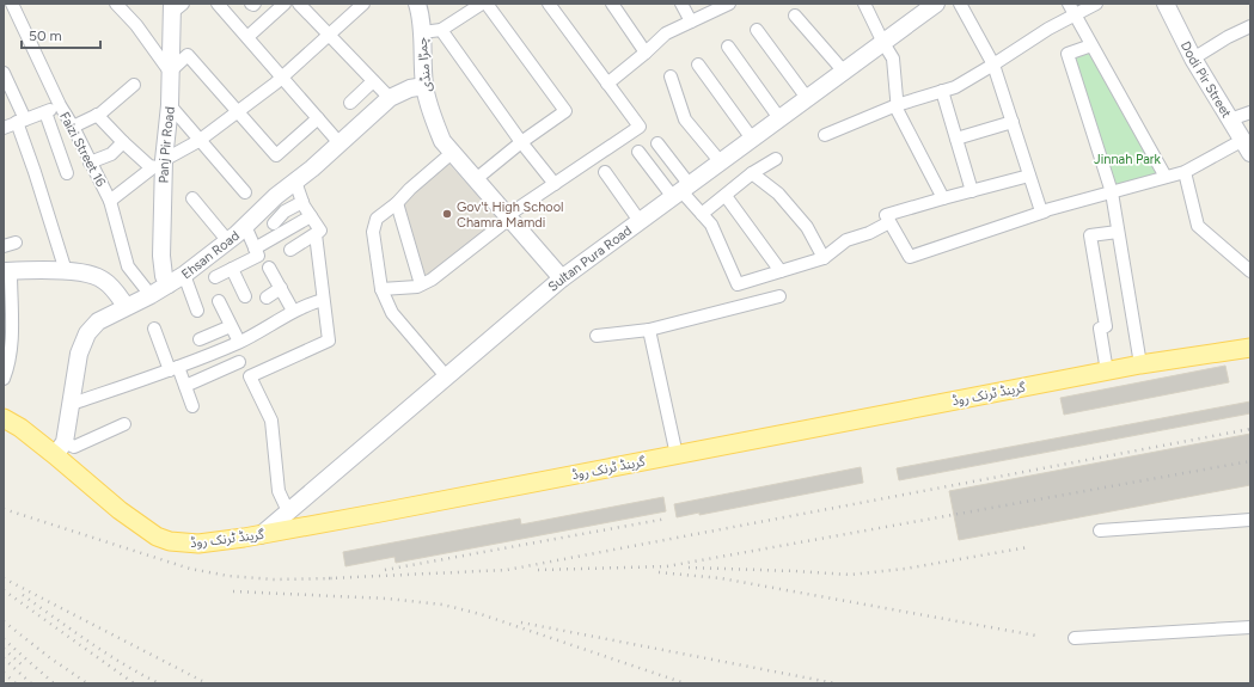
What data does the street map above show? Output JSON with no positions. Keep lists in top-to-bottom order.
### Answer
{
  "streets": {
    "main road": [
      "چمڑا منڈی",
      "Dodi Pir Street",
      "Panj Pir Road",
      "Ehsan Road",
      "Sultan Pura Road",
      "گرینڈ ٹرنک روڈ"
    ],
    "street": ["Faizi Street 16"]
  },
  "crossings": [
    ["چمڑا منڈی", "Ehsan Road"],
    ["چمڑا منڈی", "Sultan Pura Road"],
    ["Panj Pir Road", "Ehsan Road"],
    ["Faizi Street 16", "Ehsan Road"],
    ["Ehsan Road", "گرینڈ ٹرنک روڈ"],
    ["Sultan Pura Road", "گرینڈ ٹرنک روڈ"]
  ],
  "parks": ["Jinnah Park"],
  "places": ["Gov't High School Chamra Mamdi"],
  "scale_bar": "50 m"
}
